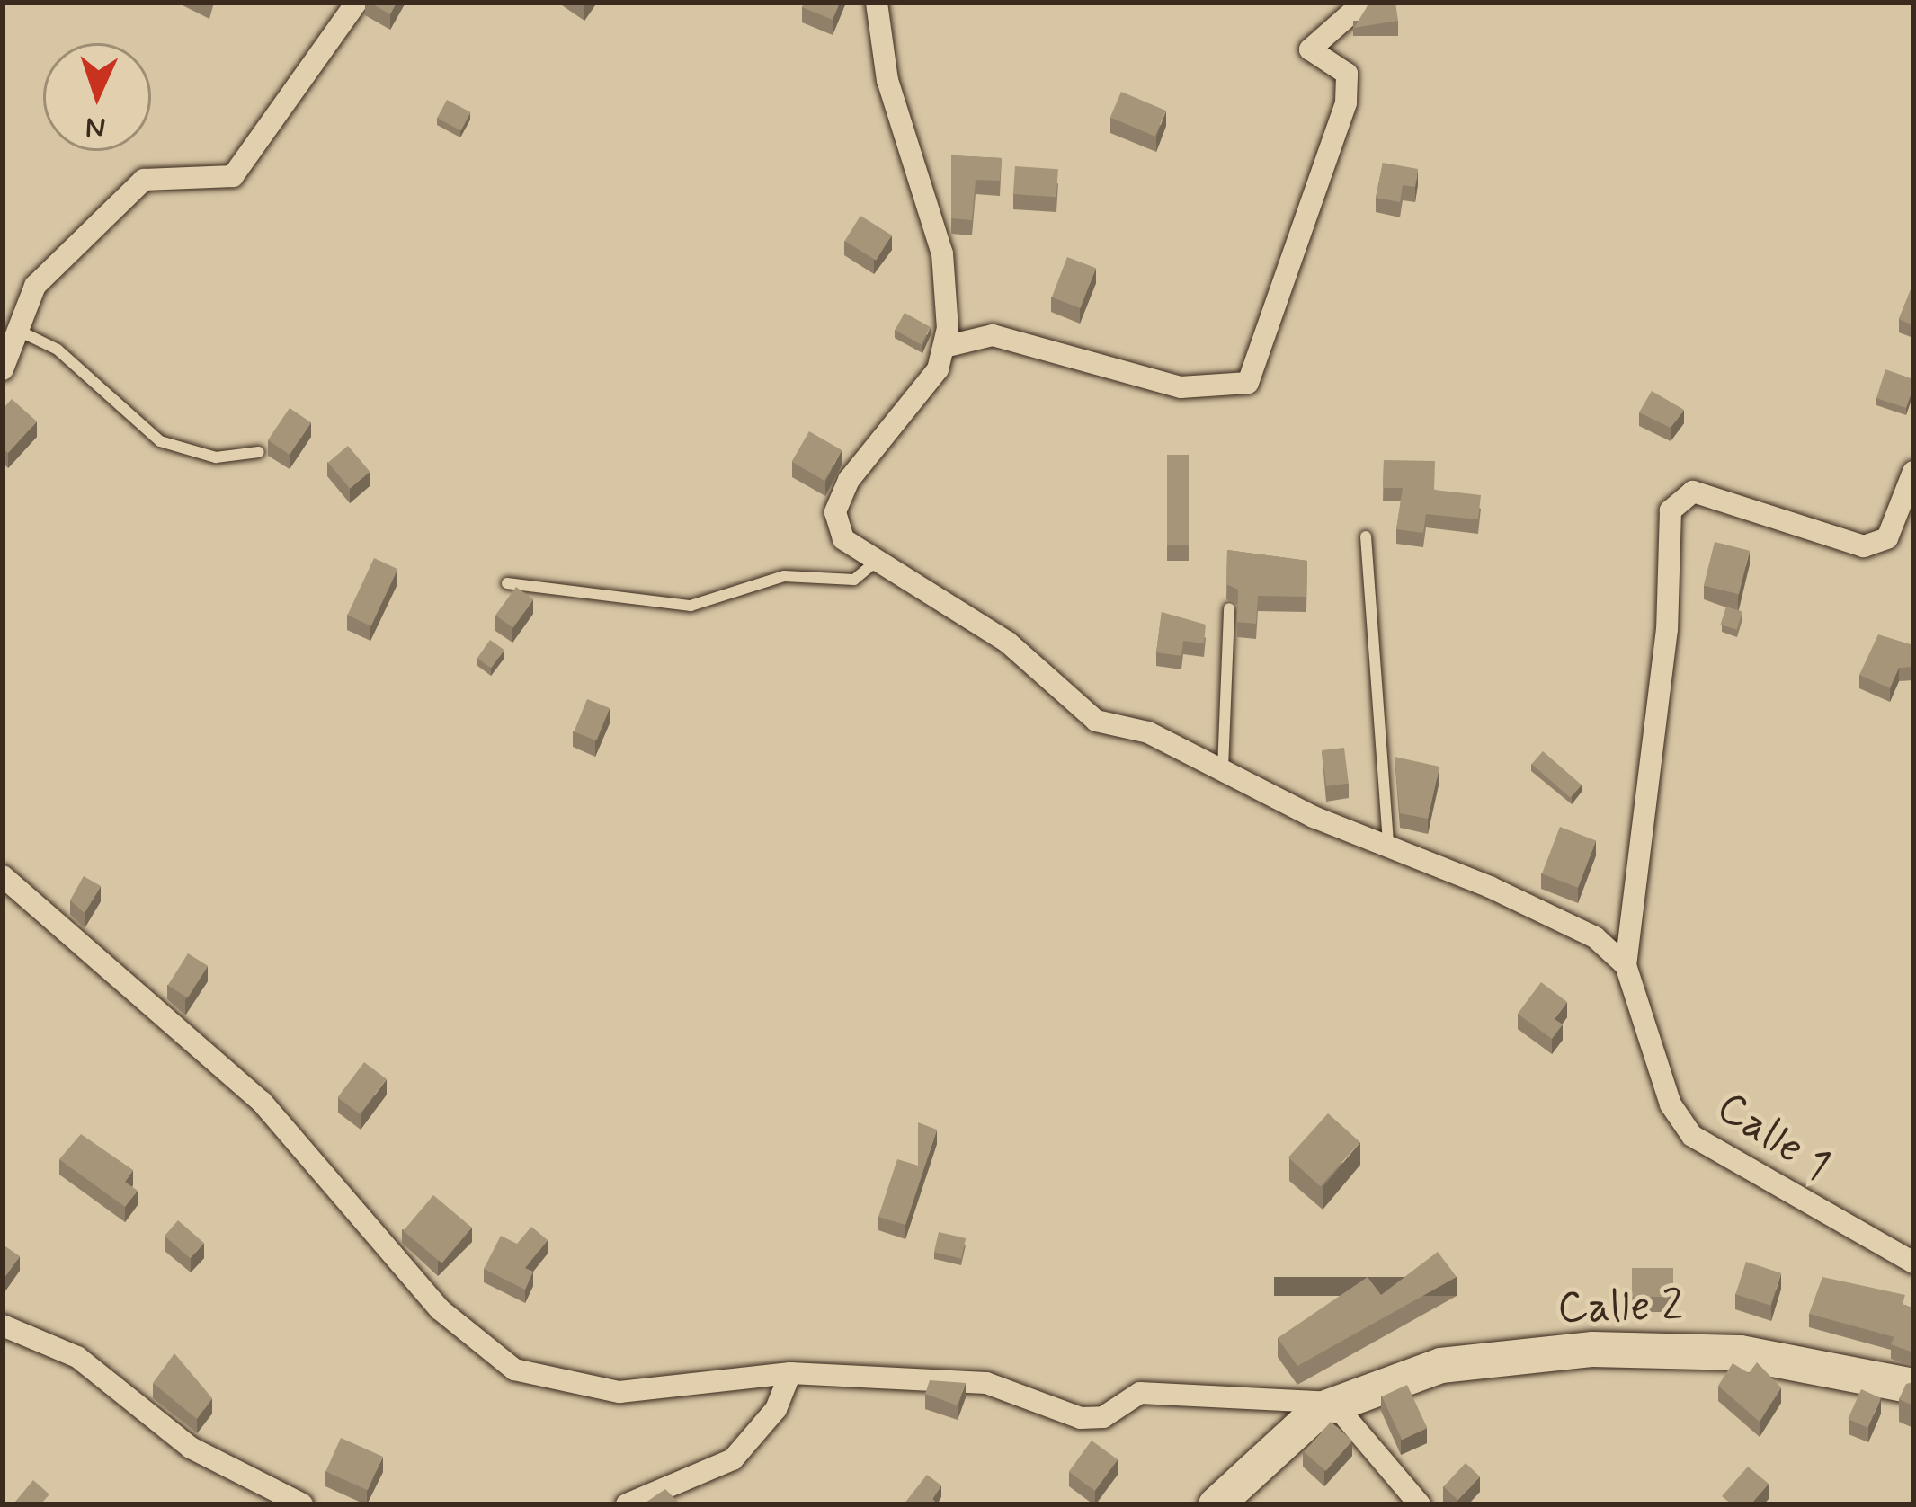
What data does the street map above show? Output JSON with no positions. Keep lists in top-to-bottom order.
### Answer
{
  "streets": {
    "main road": ["Calle 2"],
    "street": ["Calle 1"]
  },
  "north": "bottom"
}
